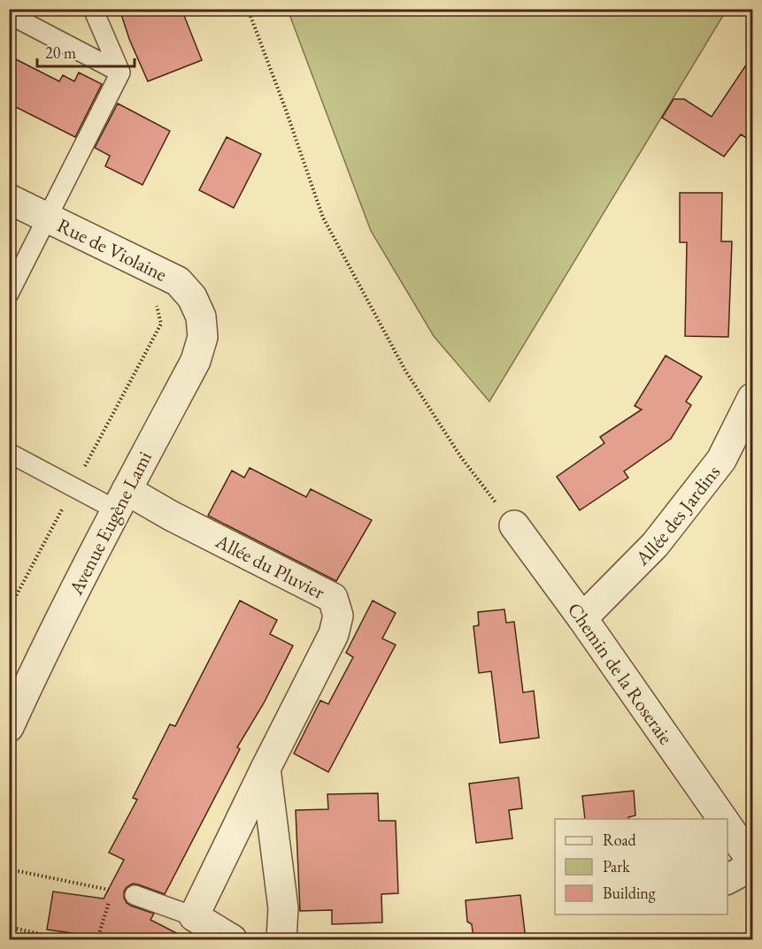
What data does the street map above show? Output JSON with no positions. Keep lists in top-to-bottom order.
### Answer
{
  "streets": {
    "street": [
      "Rue de Violaine",
      "Allée des Jardins",
      "Avenue Eugène Lami",
      "Allée du Pluvier",
      "Chemin de la Roseraie"
    ]
  },
  "crossings": [
    ["Rue de Violaine", "Avenue Eugène Lami"],
    ["Allée des Jardins", "Chemin de la Roseraie"],
    ["Avenue Eugène Lami", "Allée du Pluvier"]
  ],
  "legend": ["Road", "Park", "Building"],
  "scale_bar": "20 m"
}
